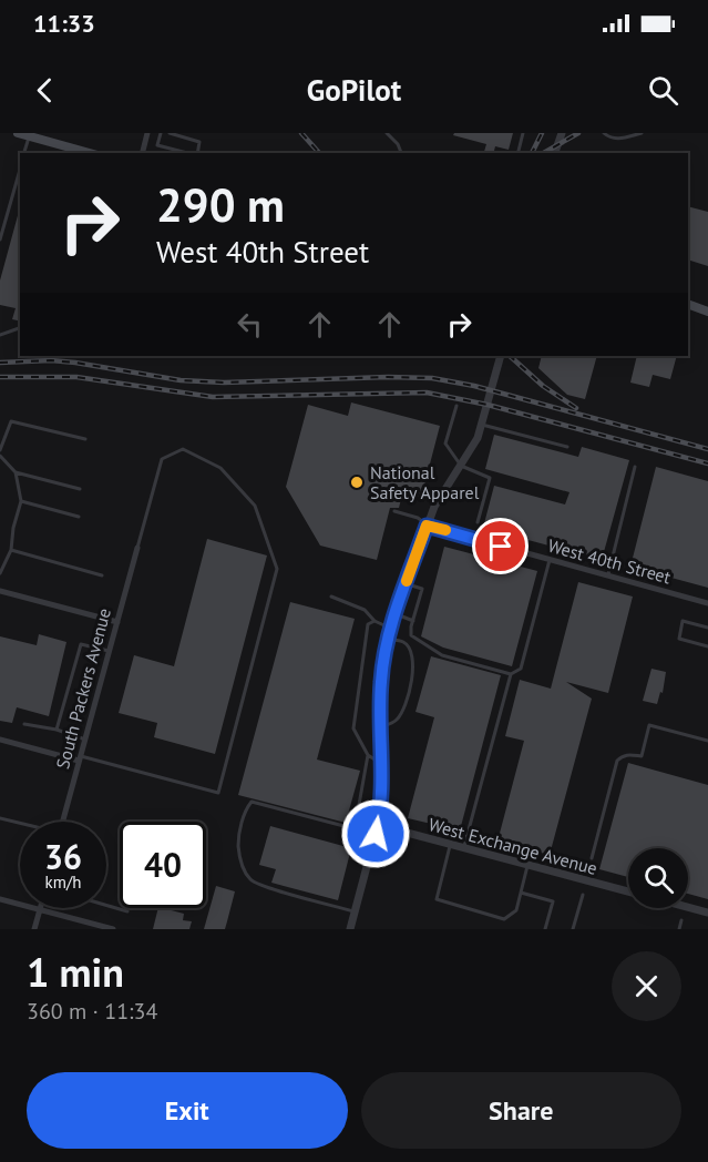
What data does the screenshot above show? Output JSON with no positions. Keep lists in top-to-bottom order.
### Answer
{
  "streets": {
    "street": ["West 40th Street", "South Packers Avenue", "West Exchange Avenue"]
  },
  "places": ["National Safety Apparel"],
  "page": {
    "status": "11:33",
    "header": "GoPilot",
    "turn": ["290 m", "West 40th Street"],
    "speed": "36 km/h",
    "limit": "40",
    "heading": ["1 min", "360 m · 11:34"],
    "buttons": ["Exit", "Share"]
  }
}
